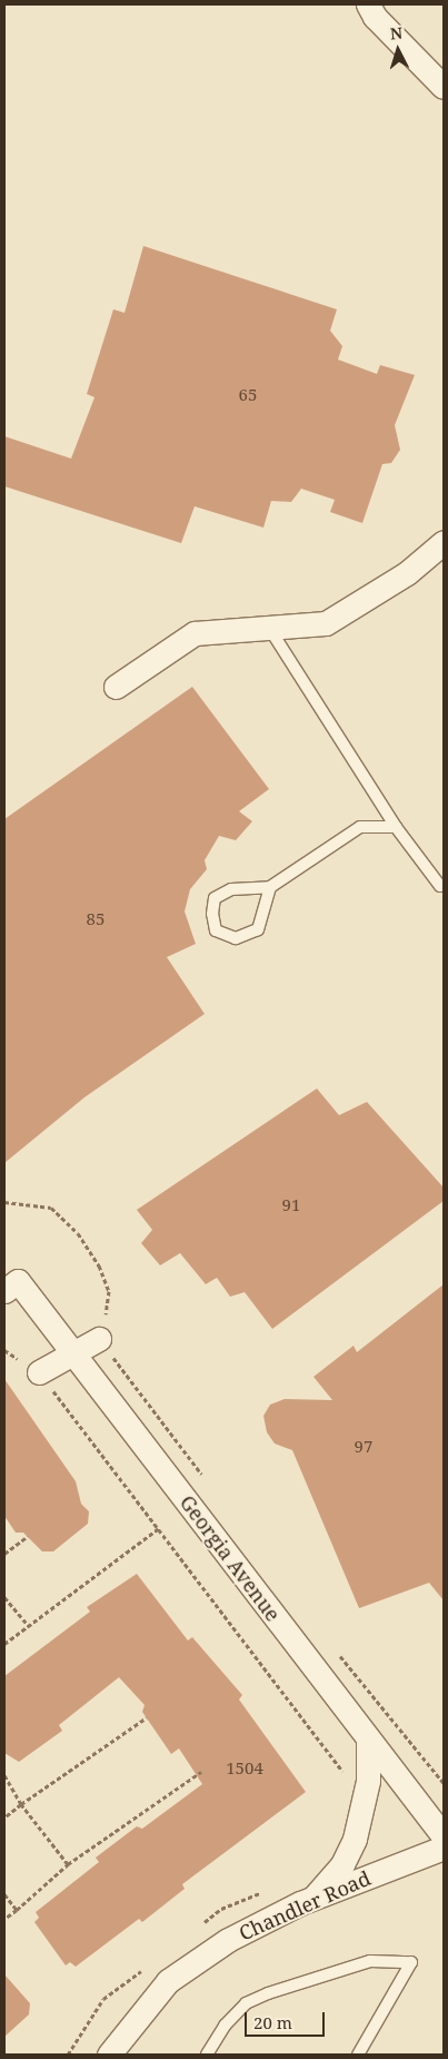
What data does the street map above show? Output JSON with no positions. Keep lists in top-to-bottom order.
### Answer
{
  "streets": {
    "street": ["Georgia Avenue", "Chandler Road"]
  },
  "house_numbers": [
    "65",
    "85",
    "91",
    "97",
    "1504"
  ],
  "scale_bar": "20 m",
  "north": "top"
}
